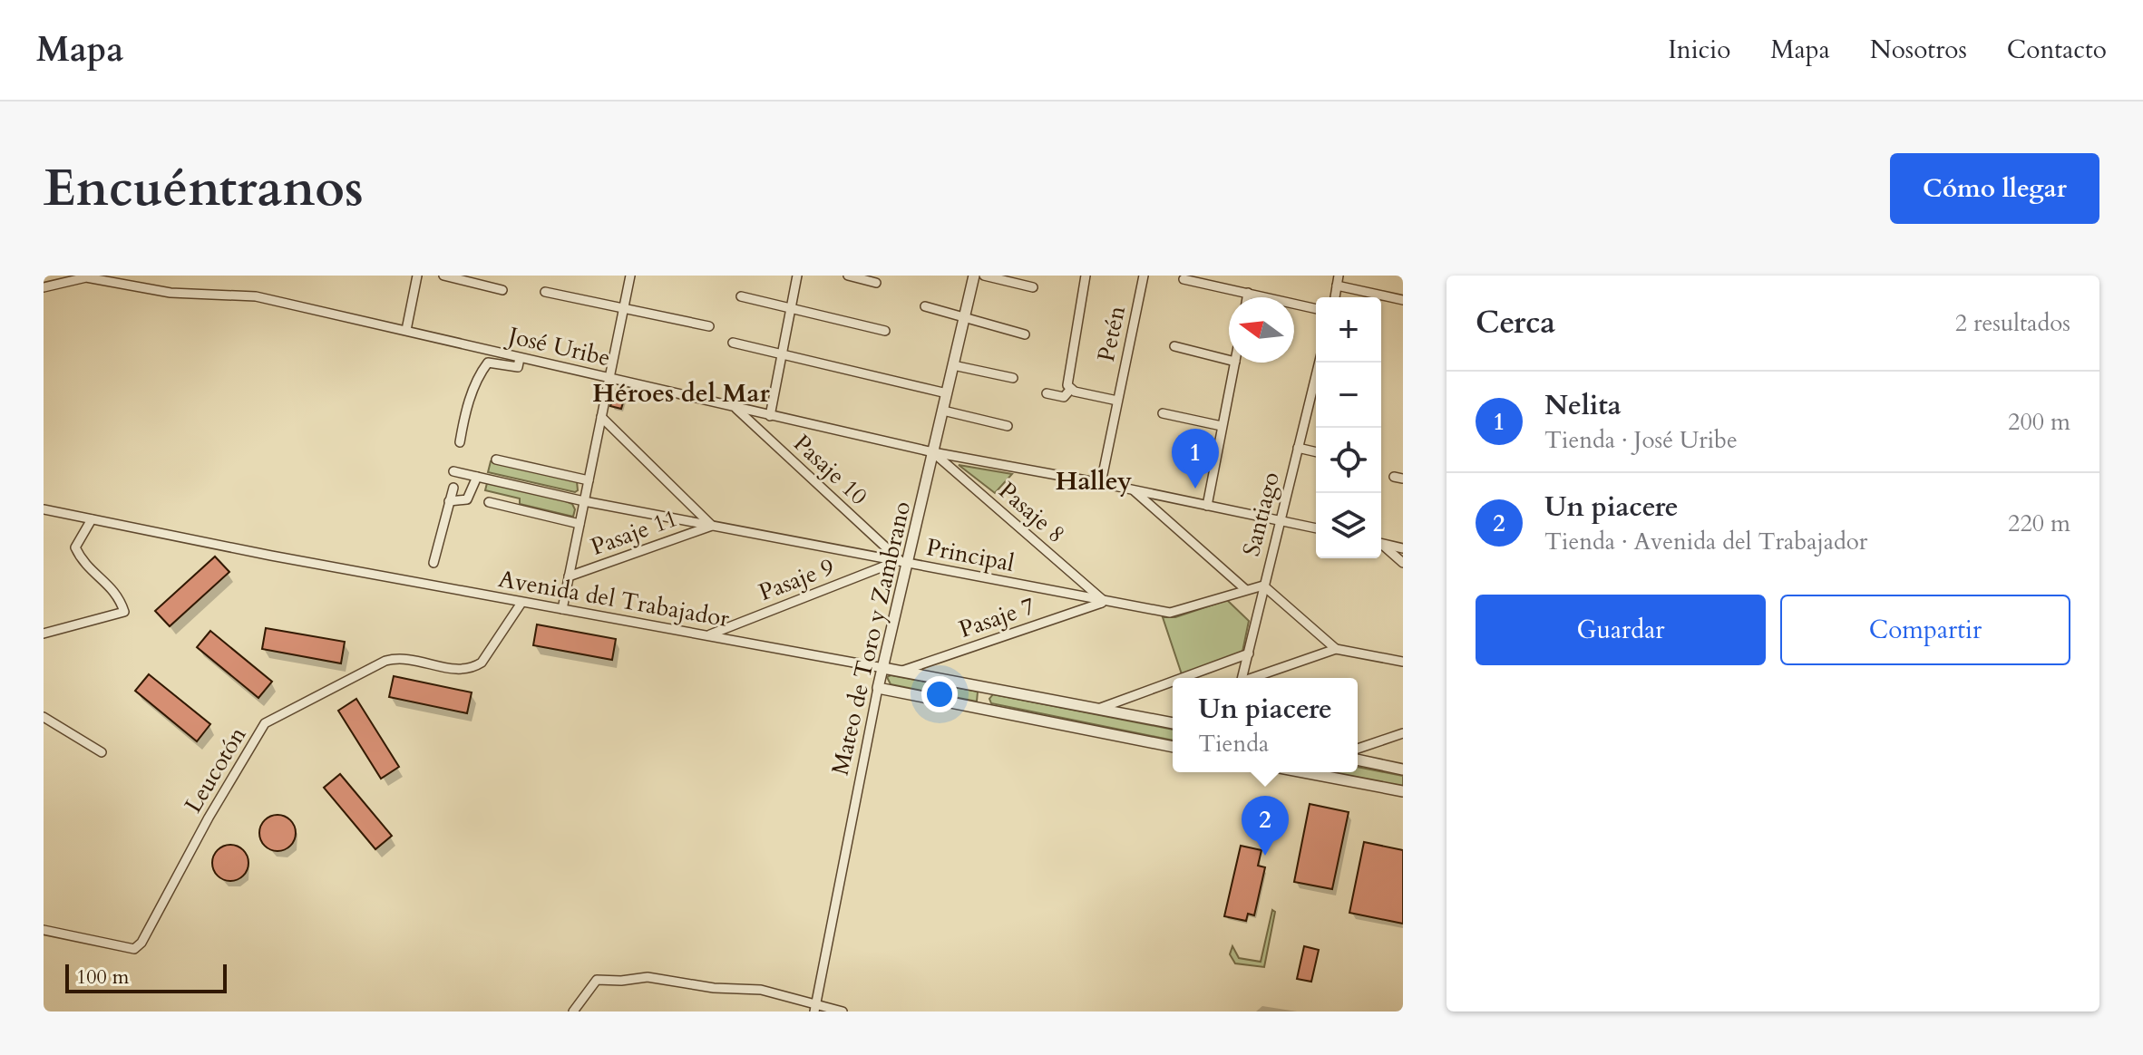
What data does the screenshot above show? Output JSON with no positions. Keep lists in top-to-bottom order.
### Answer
{
  "streets": {
    "street": [
      "Petén",
      "José Uribe",
      "Pasaje 10",
      "Pasaje 8",
      "Santiago",
      "Pasaje 11",
      "Principal",
      "Pasaje 9",
      "Avenida del Trabajador",
      "Pasaje 7",
      "Mateo de Toro y Zambrano",
      "Leucotón"
    ]
  },
  "crossings": [
    ["Petén", "José Uribe"],
    ["José Uribe", "Pasaje 10"],
    ["José Uribe", "Pasaje 8"],
    ["José Uribe", "Santiago"],
    ["José Uribe", "Mateo de Toro y Zambrano"],
    ["Pasaje 10", "Principal"],
    ["Pasaje 10", "Pasaje 9"],
    ["Pasaje 10", "Mateo de Toro y Zambrano"],
    ["Pasaje 8", "Principal"],
    ["Pasaje 8", "Pasaje 7"],
    ["Pasaje 8", "Mateo de Toro y Zambrano"],
    ["Santiago", "Principal"],
    ["Pasaje 11", "Principal"],
    ["Principal", "Pasaje 9"],
    ["Principal", "Pasaje 7"],
    ["Principal", "Mateo de Toro y Zambrano"],
    ["Pasaje 9", "Avenida del Trabajador"],
    ["Pasaje 9", "Mateo de Toro y Zambrano"],
    ["Avenida del Trabajador", "Pasaje 7"],
    ["Avenida del Trabajador", "Mateo de Toro y Zambrano"],
    ["Avenida del Trabajador", "Leucotón"]
  ],
  "districts": ["Héroes del Mar", "Halley"],
  "scale_bar": "100 m",
  "north": "left",
  "page": {
    "header": "Mapa",
    "nav": [
      "Inicio",
      "Mapa",
      "Nosotros",
      "Contacto"
    ],
    "buttons": [
      "Cómo llegar",
      ["Guardar", "Compartir"]
    ],
    "title": "Encuéntranos",
    "heading": ["Cerca", "2 resultados"],
    "map_buttons": ["+", "−"],
    "list": [
      {
        "mark": "1",
        "name": "Nelita",
        "note": "Tienda · José Uribe",
        "value": "200 m"
      },
      {
        "mark": "2",
        "name": "Un piacere",
        "note": "Tienda · Avenida del Trabajador",
        "value": "220 m"
      }
    ],
    "pins": ["1", "2"],
    "popup": ["Un piacere", "Tienda"],
    "scale": "100 m"
  }
}
